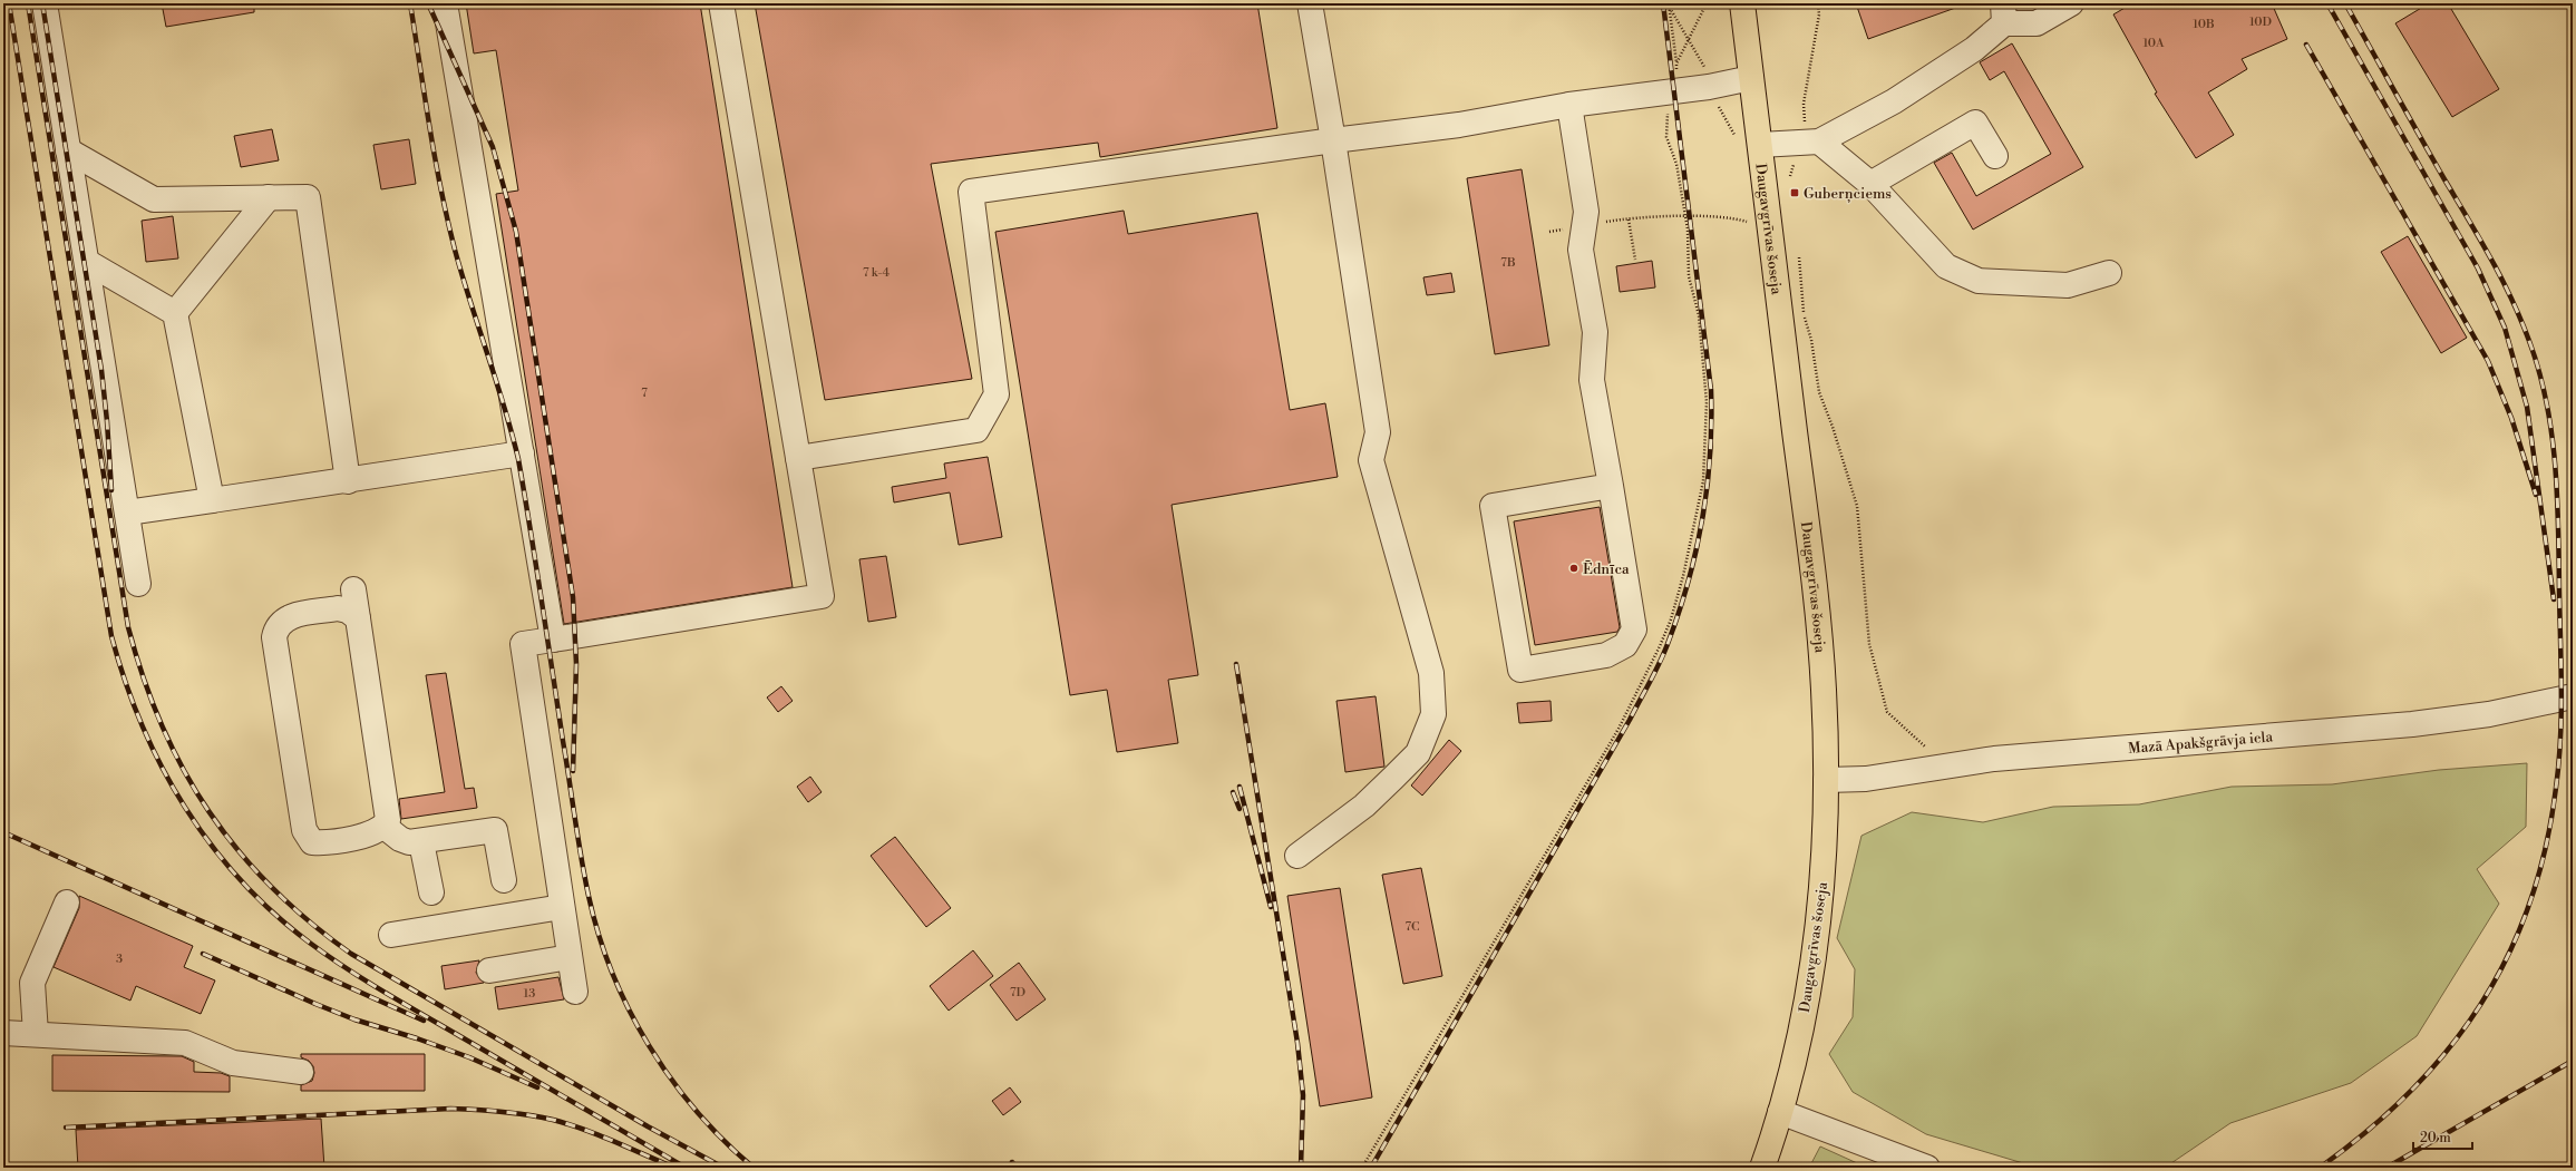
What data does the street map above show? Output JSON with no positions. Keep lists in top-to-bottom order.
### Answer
{
  "streets": {
    "main road": ["Daugavgrīvas šoseja"],
    "street": ["Mazā Apakšgrāvja iela"]
  },
  "crossings": [
    ["Daugavgrīvas šoseja", "Mazā Apakšgrāvja iela"]
  ],
  "places": {
    "transit": ["Guberņciems"],
    "other": ["Ēdnīca"]
  },
  "house_numbers": [
    "10D",
    "10B",
    "10A",
    "7B",
    "7 k-4",
    "7",
    "7C",
    "3",
    "7D",
    "13"
  ],
  "scale_bar": "20 m"
}
